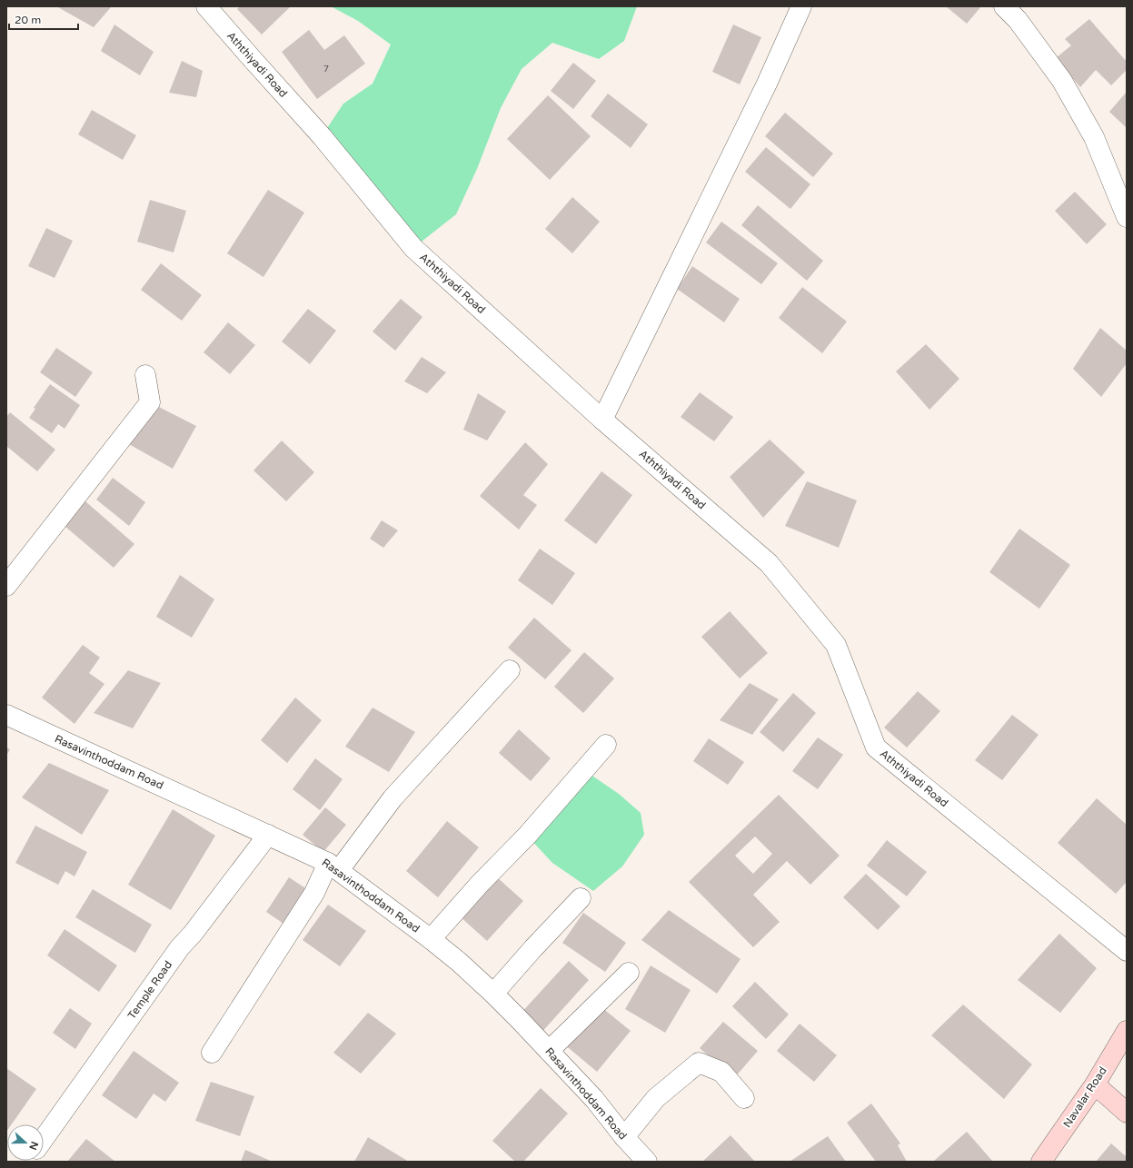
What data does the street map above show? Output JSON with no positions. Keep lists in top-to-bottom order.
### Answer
{
  "streets": {
    "street": [
      "Aththiyadi Road",
      "Rasavinthoddam Road",
      "Temple Road",
      "Navalar Road"
    ]
  },
  "crossings": [
    ["Rasavinthoddam Road", "Temple Road"]
  ],
  "house_numbers": ["7"],
  "scale_bar": "20 m",
  "north": "right"
}
